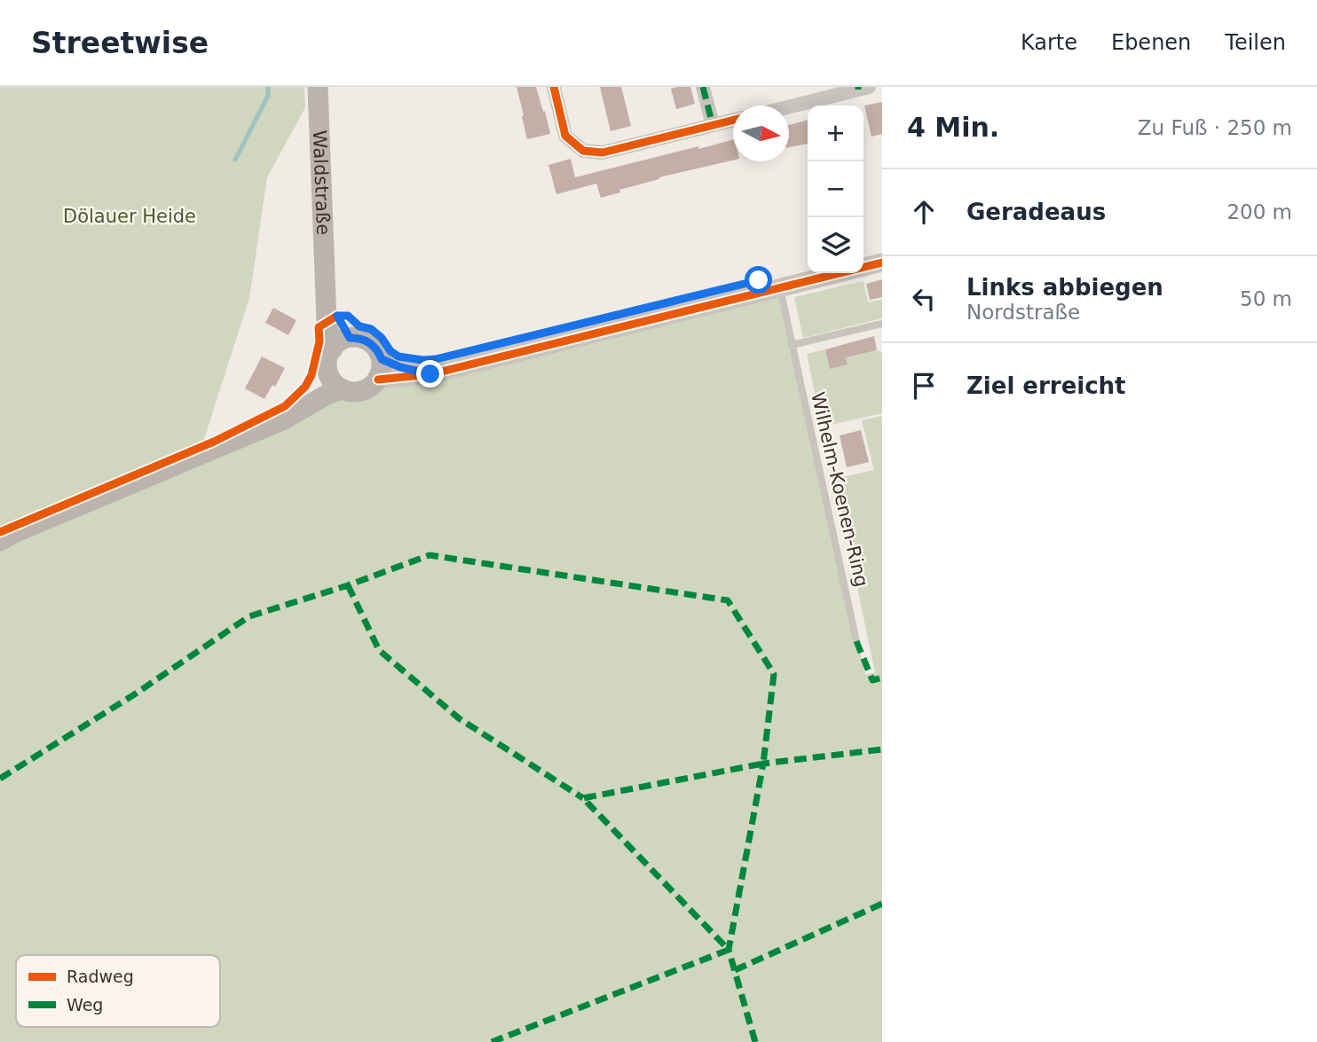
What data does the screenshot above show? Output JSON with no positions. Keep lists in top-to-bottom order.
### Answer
{
  "streets": {
    "main road": ["Waldstraße"],
    "lane": ["Wilhelm-Koenen-Ring"]
  },
  "parks": ["Dölauer Heide"],
  "legend": ["Radweg", "Weg"],
  "north": "right",
  "page": {
    "header": "Streetwise",
    "nav": ["Karte", "Ebenen", "Teilen"],
    "heading": ["4 Min.", "Zu Fuß · 250 m"],
    "map_buttons": ["+", "−"],
    "list": [
      ["Geradeaus", "200 m"],
      ["Links abbiegen", "Nordstraße", "50 m"],
      "Ziel erreicht"
    ]
  }
}
